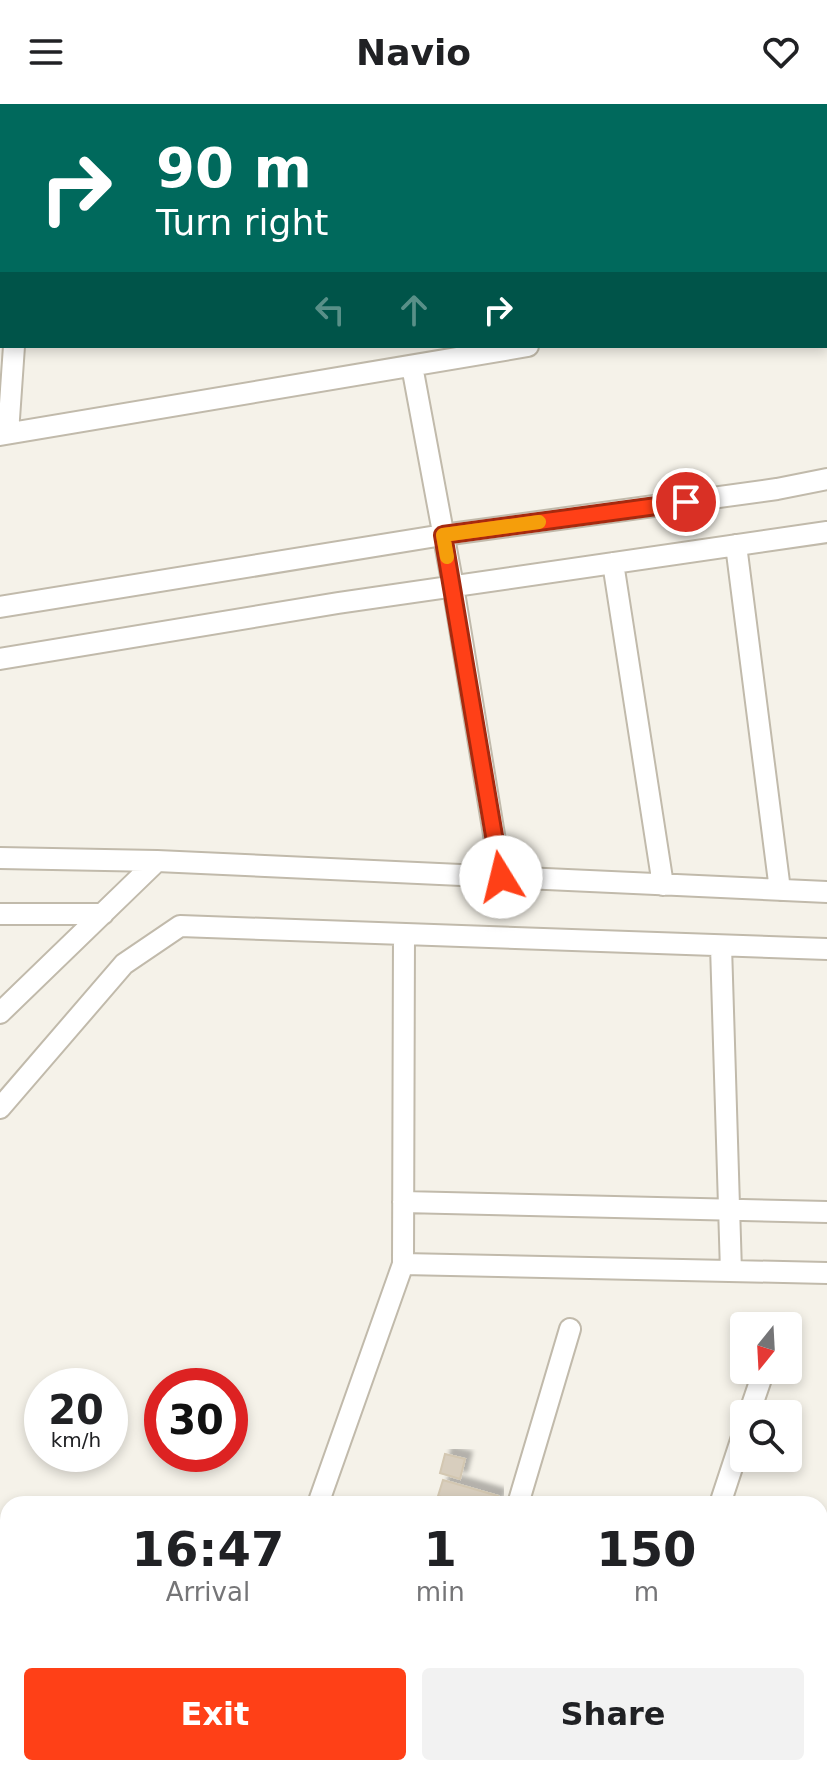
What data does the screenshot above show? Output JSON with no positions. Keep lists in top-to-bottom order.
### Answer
{
  "north": "bottom",
  "page": {
    "header": "Navio",
    "turn": ["90 m", "Turn right"],
    "speed": "20 km/h",
    "limit": "30",
    "eta": [
      "16:47",
      "Arrival",
      "1",
      "min",
      "150",
      "m"
    ],
    "buttons": ["Exit", "Share"]
  }
}
